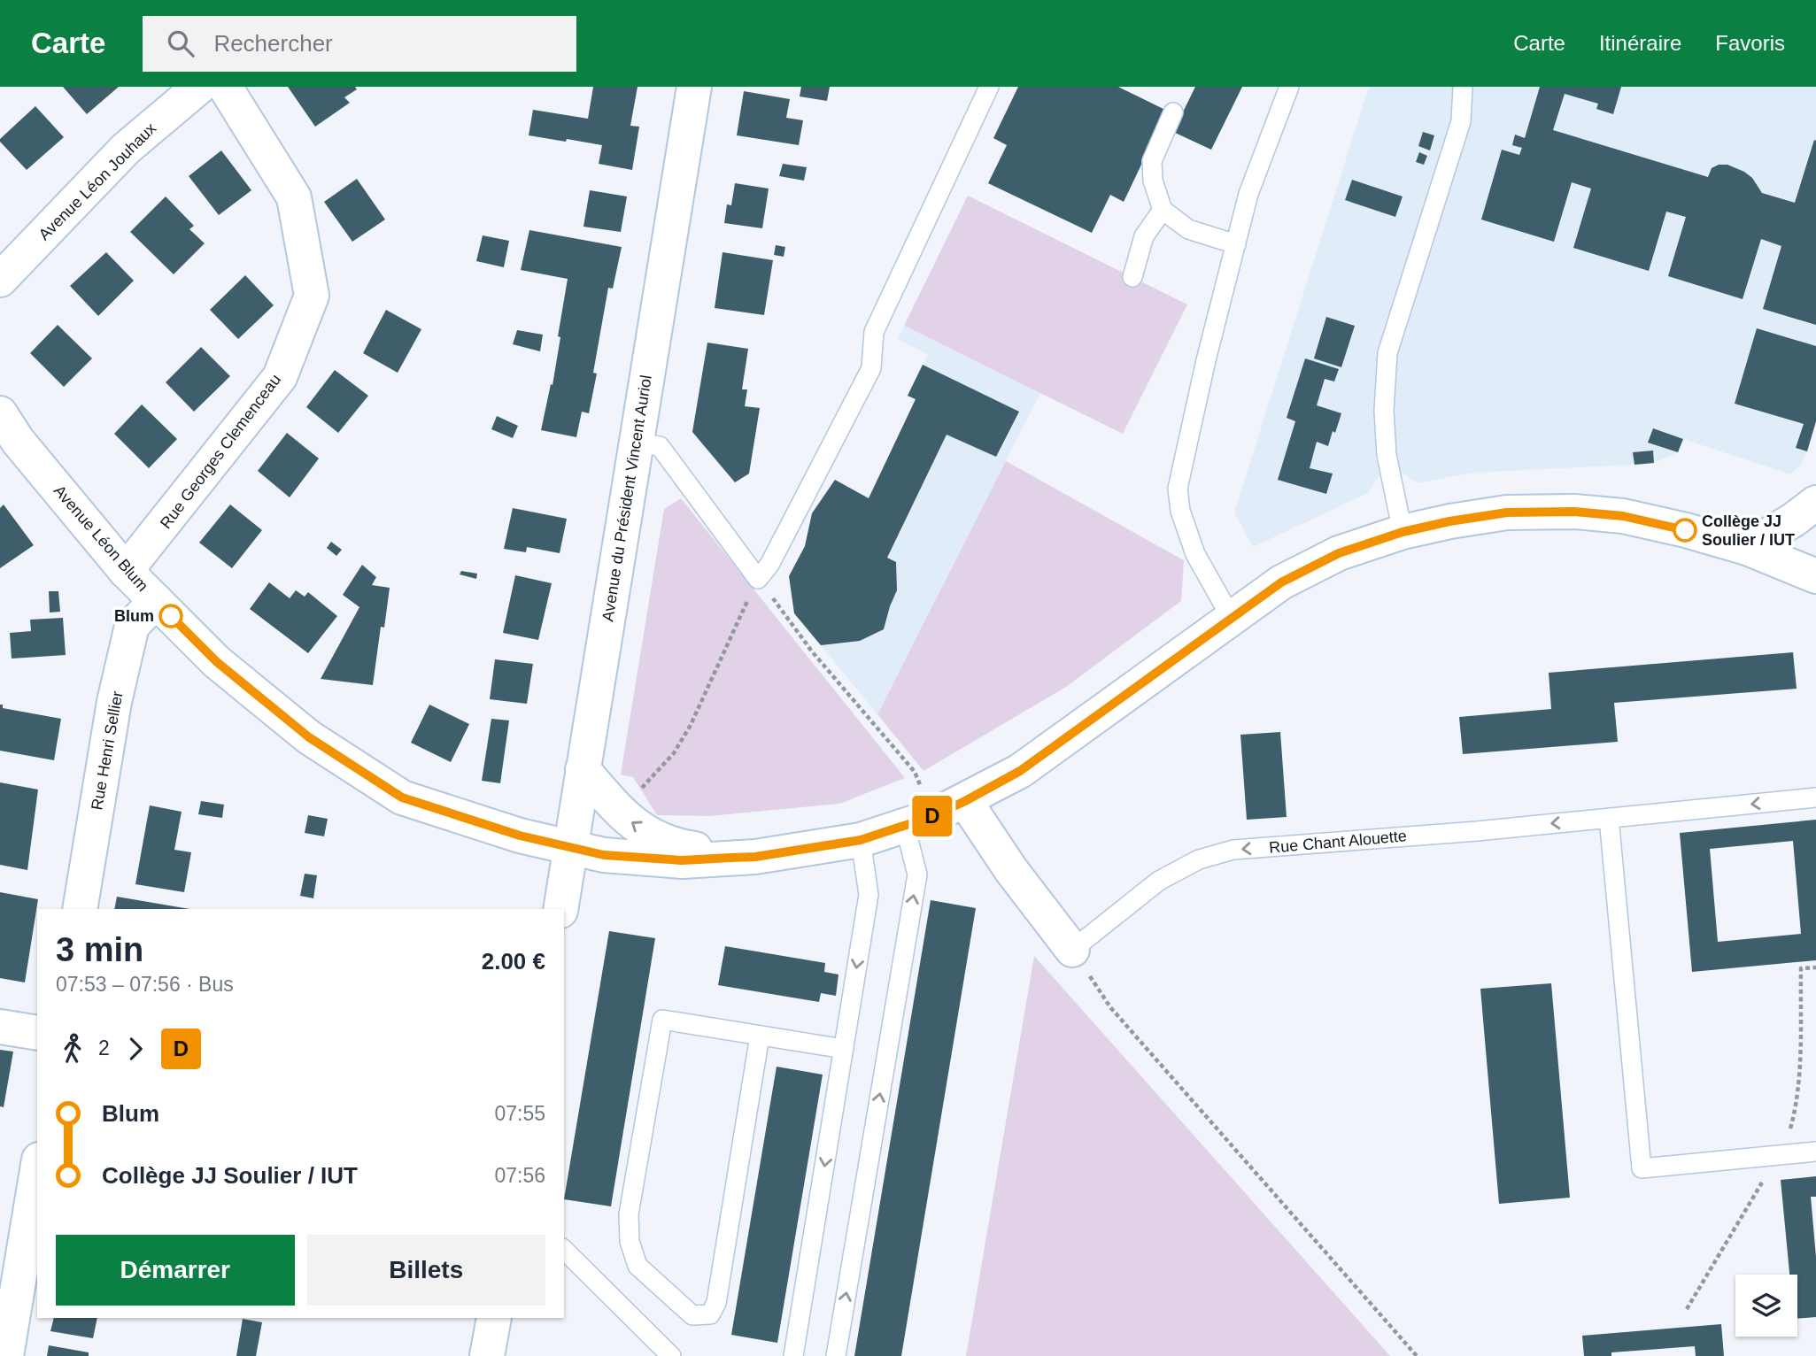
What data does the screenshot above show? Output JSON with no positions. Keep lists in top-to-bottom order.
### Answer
{
  "streets": {
    "main road": [
      "Avenue Léon Jouhaux",
      "Rue Georges Clemenceau",
      "Avenue du Président Vincent Auriol",
      "Avenue Léon Blum",
      "Rue Henri Sellier"
    ],
    "lane": ["Rue Chant Alouette"]
  },
  "crossings": [
    ["Rue Georges Clemenceau", "Avenue Léon Blum"],
    ["Avenue du Président Vincent Auriol", "Avenue Léon Blum"],
    ["Avenue Léon Blum", "Rue Henri Sellier"]
  ],
  "one_way": ["Rue Chant Alouette"],
  "places": ["Collège JJ Soulier / IUT", "Blum"],
  "lines": ["bus line D"],
  "page": {
    "header": "Carte",
    "search": "Rechercher",
    "nav": ["Carte", "Itinéraire", "Favoris"],
    "on_map": "D",
    "heading": ["3 min", "07:53 – 07:56 · Bus", "2.00 €"],
    "legs": ["2", "D"],
    "list": [
      {
        "name": "Blum",
        "value": "07:55"
      },
      {
        "name": "Collège JJ Soulier / IUT",
        "value": "07:56"
      }
    ],
    "buttons": ["Démarrer", "Billets"]
  }
}
